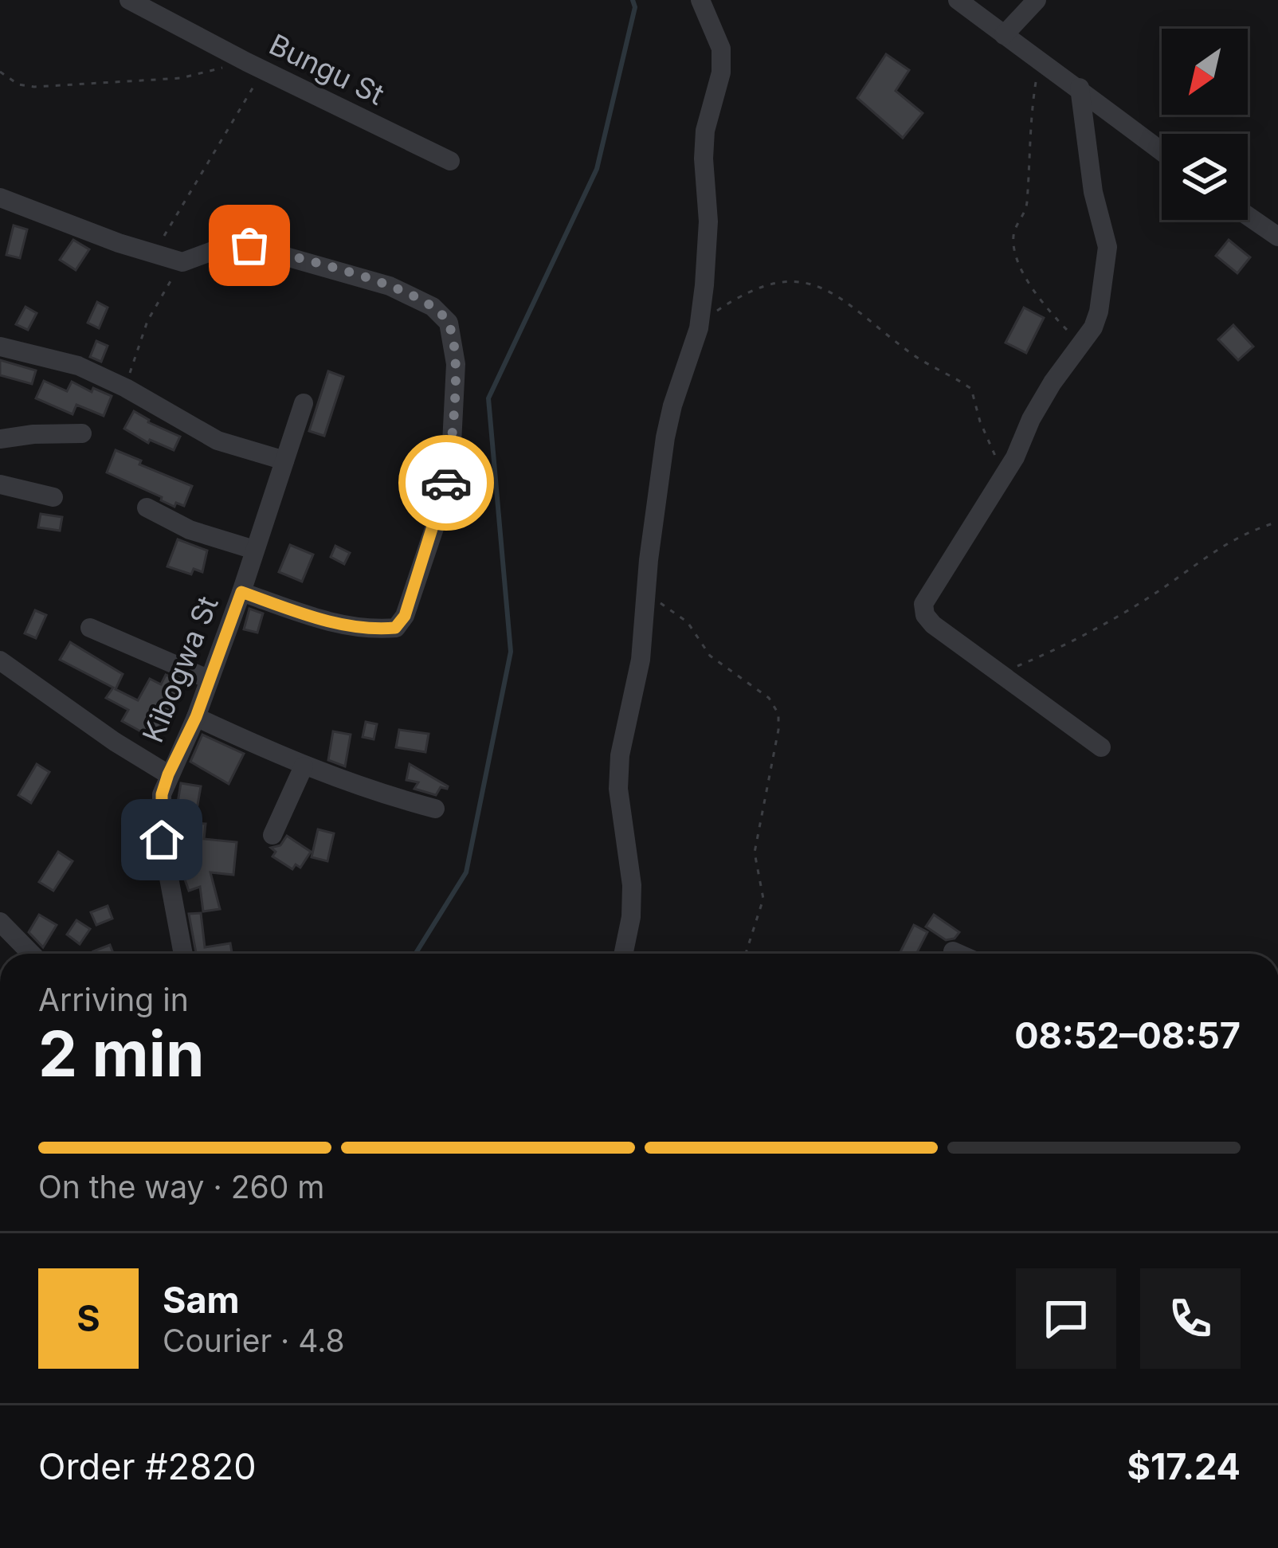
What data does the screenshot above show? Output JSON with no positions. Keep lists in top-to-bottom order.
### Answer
{
  "streets": {
    "street": ["Bungu St", "Kibogwa St"]
  },
  "north": "bottom left",
  "page": {
    "heading": ["2 min", "Arriving in", "08:52–08:57"],
    "panel": [
      "Sam",
      "Courier · 4.8",
      "Order #2820",
      "$17.24"
    ],
    "bar": "On the way · 260 m",
    "round": "S"
  }
}
